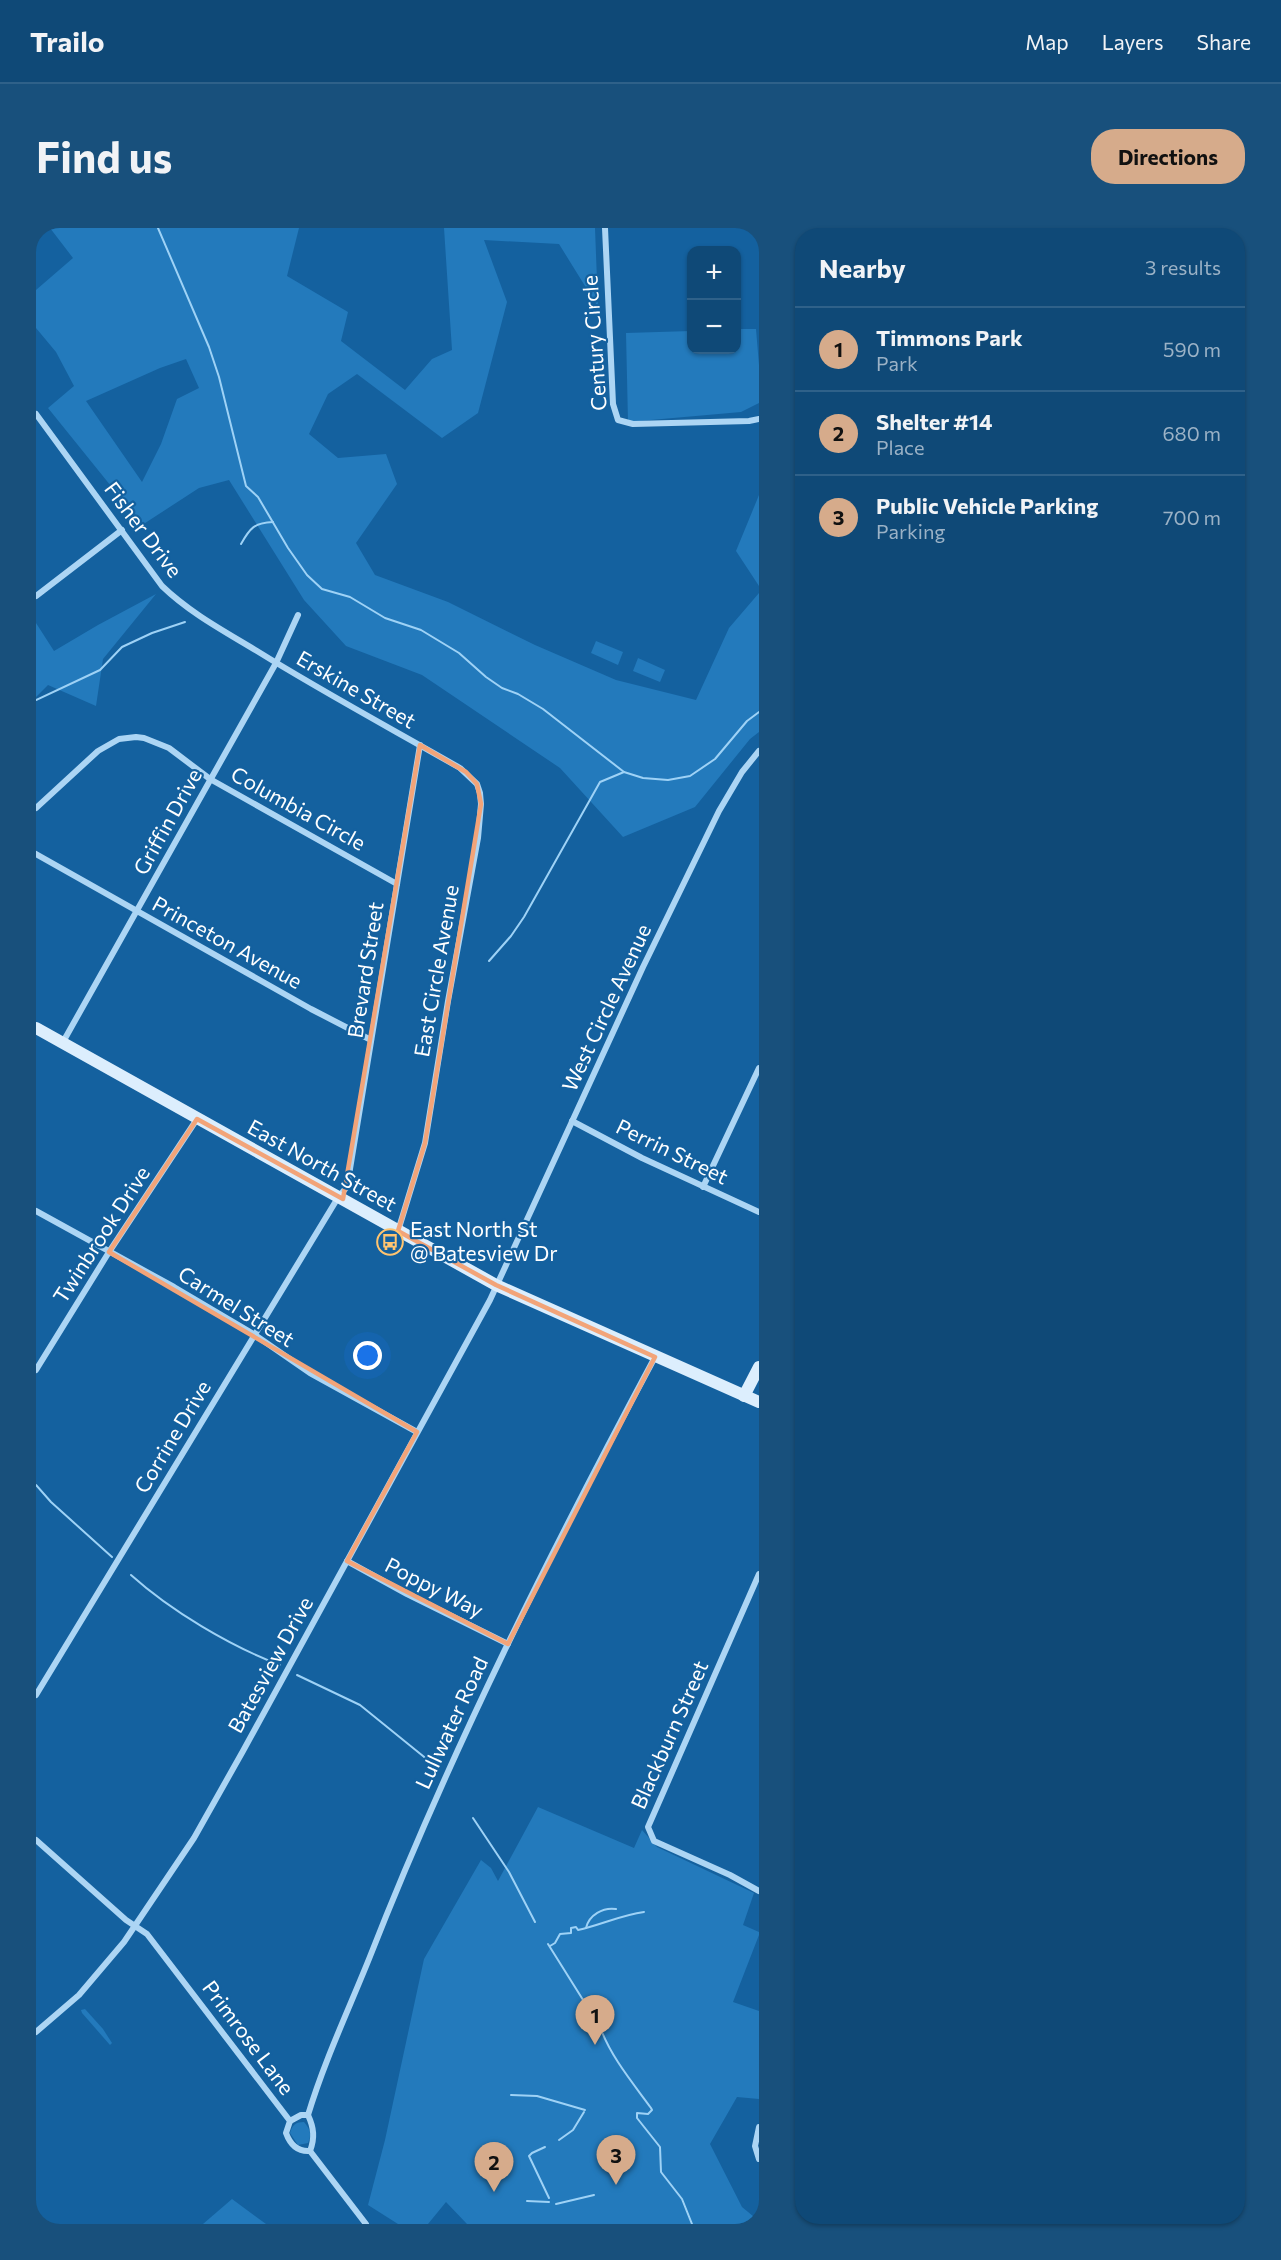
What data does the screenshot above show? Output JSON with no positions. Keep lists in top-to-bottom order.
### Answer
{
  "streets": {
    "main road": ["East North Street"],
    "street": [
      "Century Circle",
      "Fisher Drive",
      "Erskine Street",
      "Columbia Circle",
      "Griffin Drive",
      "Princeton Avenue",
      "Brevard Street",
      "East Circle Avenue",
      "West Circle Avenue",
      "Perrin Street",
      "Twinbrook Drive",
      "Carmel Street",
      "Corrine Drive",
      "Poppy Way",
      "Batesview Drive",
      "Lullwater Road",
      "Blackburn Street",
      "Primrose Lane"
    ]
  },
  "crossings": [
    ["Fisher Drive", "Erskine Street"],
    ["Fisher Drive", "Griffin Drive"],
    ["Erskine Street", "Griffin Drive"],
    ["Erskine Street", "Brevard Street"],
    ["Erskine Street", "East Circle Avenue"],
    ["Columbia Circle", "Griffin Drive"],
    ["Columbia Circle", "Brevard Street"],
    ["Griffin Drive", "Princeton Avenue"],
    ["Griffin Drive", "East North Street"],
    ["Princeton Avenue", "Brevard Street"],
    ["Brevard Street", "East Circle Avenue"],
    ["Brevard Street", "East North Street"],
    ["Brevard Street", "Corrine Drive"],
    ["East Circle Avenue", "East North Street"],
    ["West Circle Avenue", "Perrin Street"],
    ["West Circle Avenue", "East North Street"],
    ["West Circle Avenue", "Batesview Drive"],
    ["East North Street", "Twinbrook Drive"],
    ["East North Street", "Corrine Drive"],
    ["East North Street", "Batesview Drive"],
    ["East North Street", "Lullwater Road"],
    ["Twinbrook Drive", "Carmel Street"],
    ["Carmel Street", "Corrine Drive"],
    ["Carmel Street", "Batesview Drive"],
    ["Poppy Way", "Batesview Drive"],
    ["Poppy Way", "Lullwater Road"],
    ["Batesview Drive", "Primrose Lane"],
    ["Lullwater Road", "Primrose Lane"]
  ],
  "places": {
    "bus stop": ["East North St @ Batesview Dr"]
  },
  "page": {
    "header": "Trailo",
    "nav": ["Map", "Layers", "Share"],
    "buttons": "Directions",
    "title": "Find us",
    "heading": ["Nearby", "3 results"],
    "map_buttons": ["+", "−"],
    "list": [
      {
        "mark": "1",
        "name": "Timmons Park",
        "note": "Park",
        "value": "590 m"
      },
      {
        "mark": "2",
        "name": "Shelter #14",
        "note": "Place",
        "value": "680 m"
      },
      {
        "mark": "3",
        "name": "Public Vehicle Parking",
        "note": "Parking",
        "value": "700 m"
      }
    ],
    "pins": ["1", "3", "2"]
  }
}
